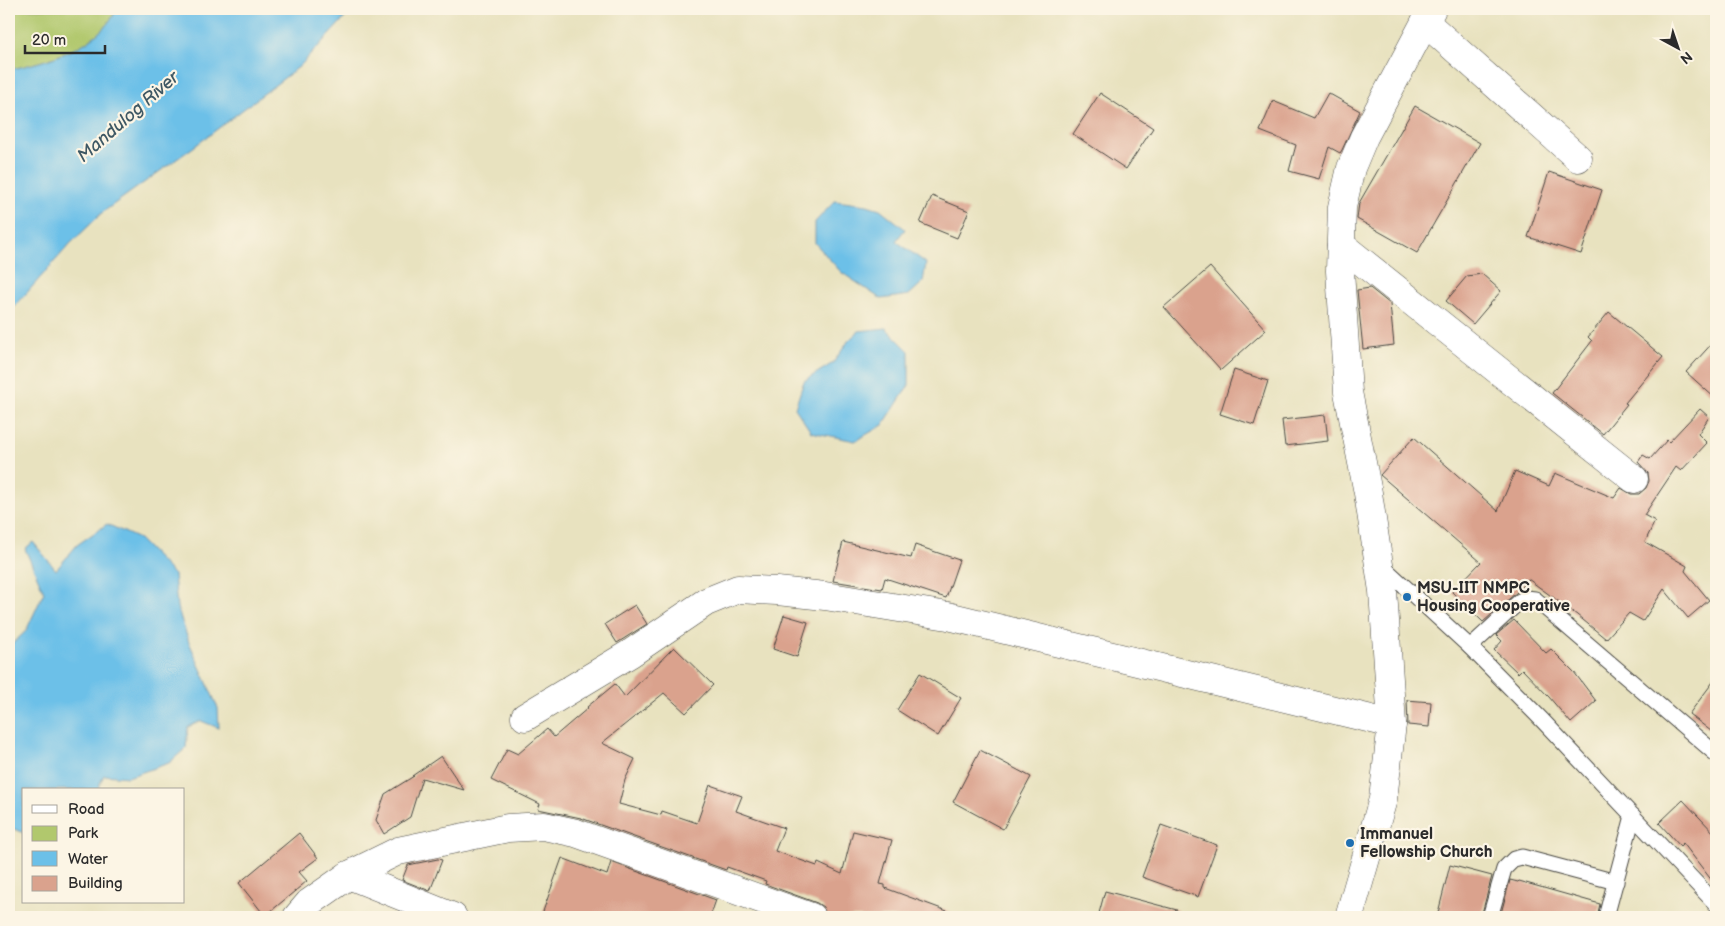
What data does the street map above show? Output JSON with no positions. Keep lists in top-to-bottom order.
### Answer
{
  "water": ["Mandulog River"],
  "places": ["MSU-IIT NMPC Housing Cooperative", "Immanuel Fellowship Church"],
  "legend": [
    "Road",
    "Park",
    "Water",
    "Building"
  ],
  "scale_bar": "20 m",
  "north": "bottom right"
}
